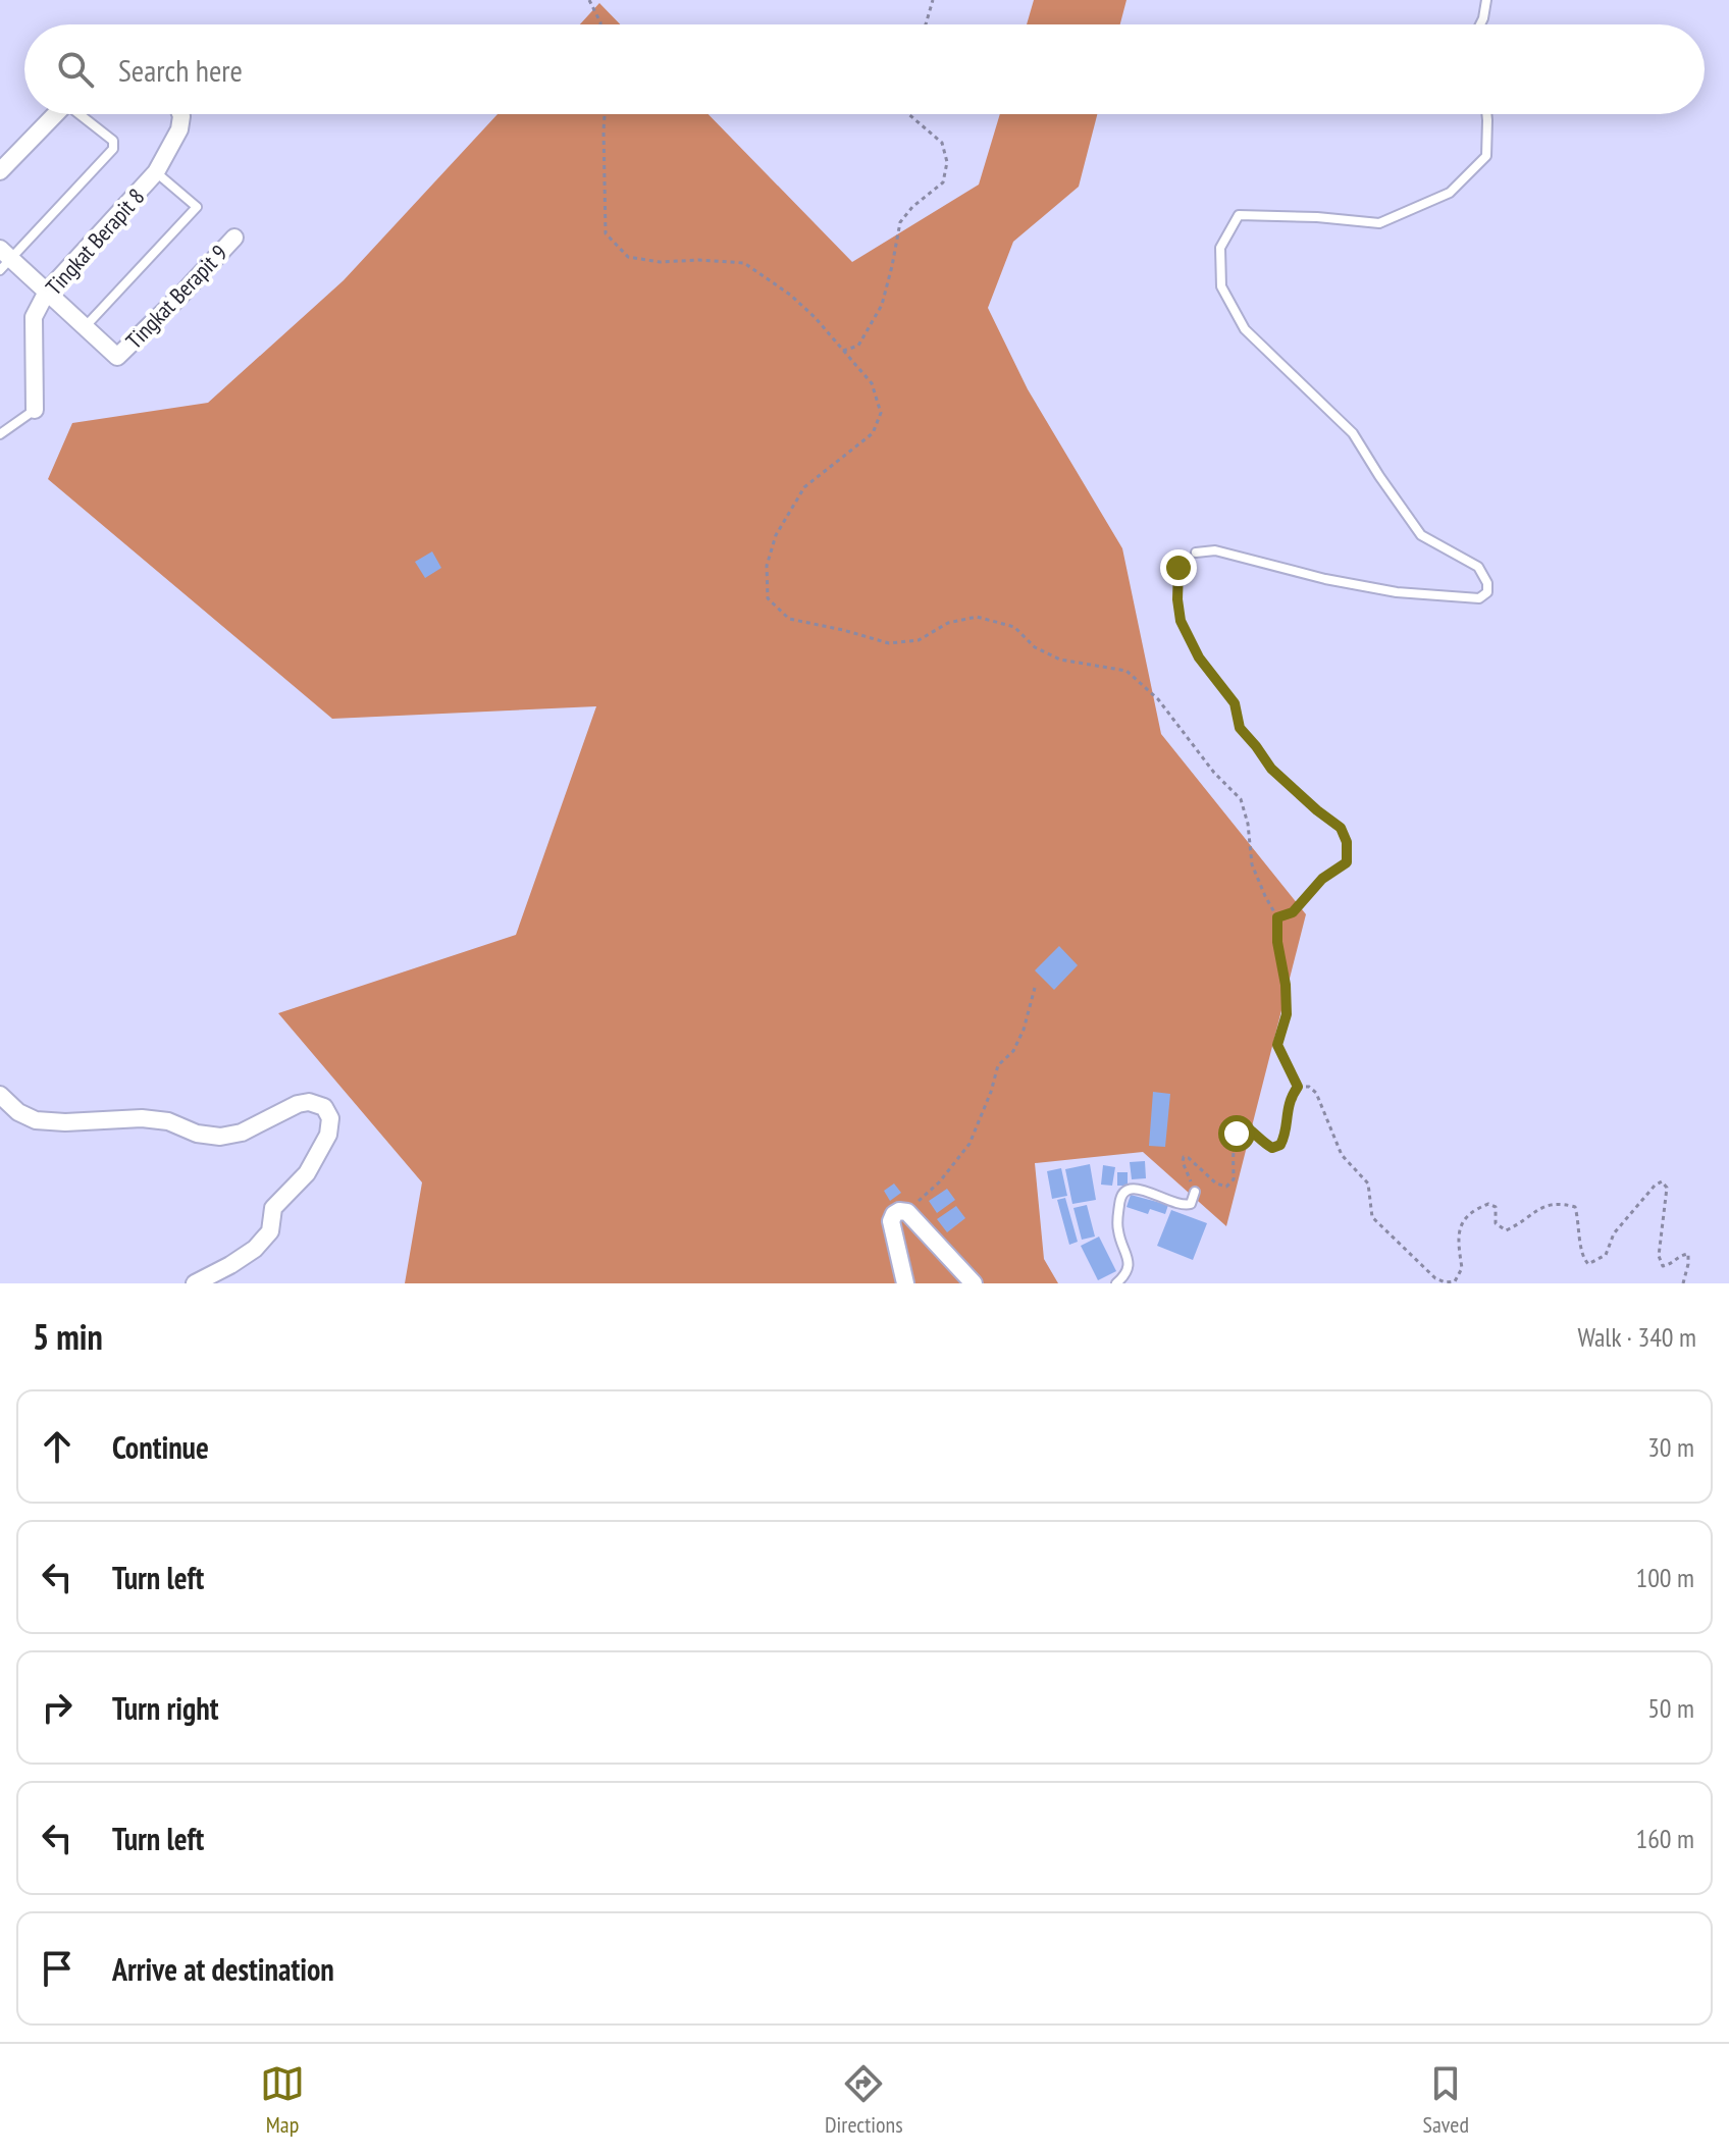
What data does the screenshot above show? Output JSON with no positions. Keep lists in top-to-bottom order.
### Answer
{
  "streets": {
    "street": ["Tingkat Berapit 8", "Tingkat Berapit 9"]
  },
  "page": {
    "search": "Search here",
    "heading": ["5 min", "Walk · 340 m"],
    "list": [
      ["Continue", "30 m"],
      ["Turn left", "100 m"],
      ["Turn right", "50 m"],
      ["Turn left", "160 m"],
      "Arrive at destination"
    ],
    "nav": ["Map", "Directions", "Saved"]
  }
}
